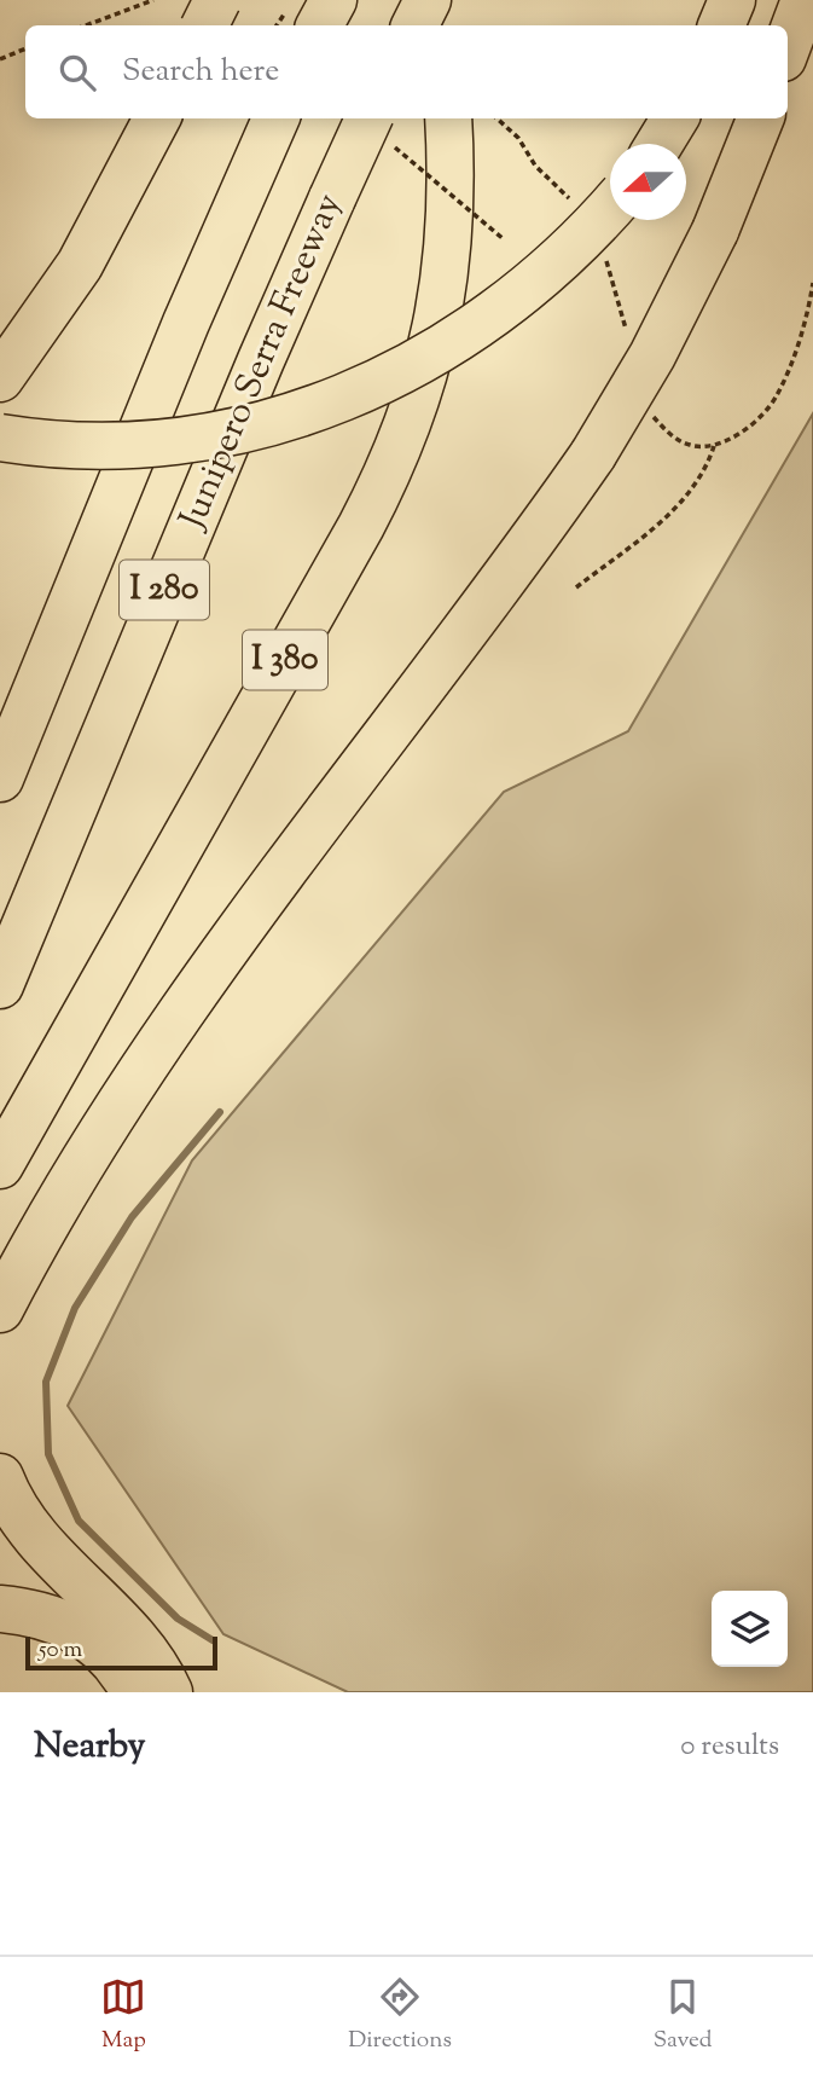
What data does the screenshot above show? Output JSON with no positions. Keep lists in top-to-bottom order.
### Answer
{
  "streets": {
    "highway": ["Junipero Serra Freeway", "I 280", "I 380"]
  },
  "scale_bar": "50 m",
  "north": "left",
  "page": {
    "search": "Search here",
    "scale": "50 m",
    "heading": ["Nearby", "0 results"],
    "nav": ["Map", "Directions", "Saved"]
  }
}
